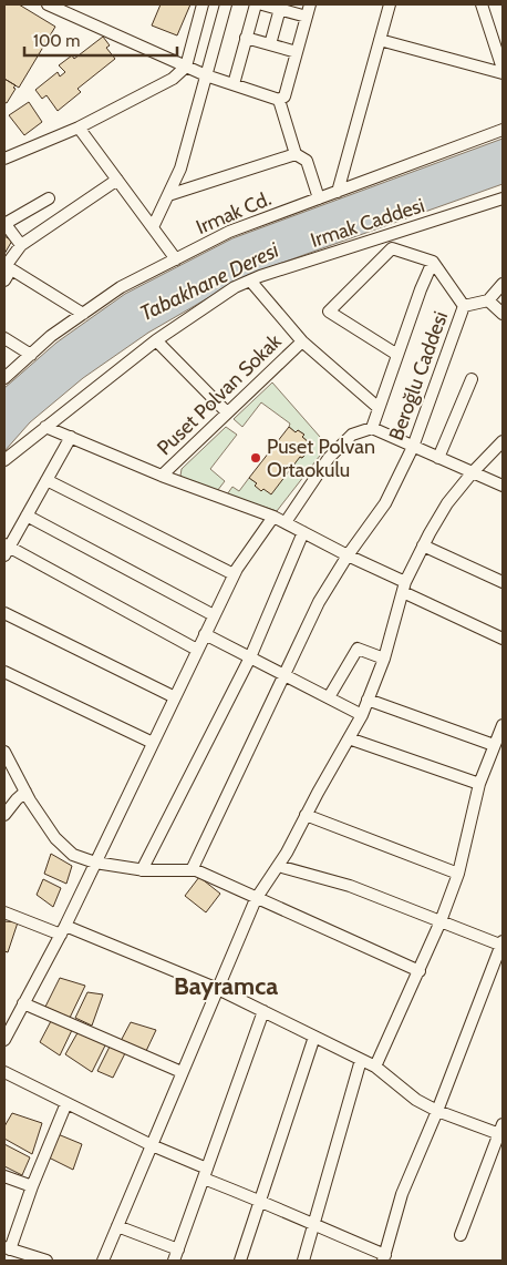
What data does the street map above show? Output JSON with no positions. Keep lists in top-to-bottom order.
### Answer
{
  "streets": {
    "street": [
      "Irmak Cd.",
      "Irmak Caddesi",
      "Beroğlu Caddesi",
      "Puset Polvan Sokak"
    ]
  },
  "districts": ["Bayramca"],
  "water": ["Tabakhane Deresi"],
  "places": ["Puset Polvan Ortaokulu"],
  "scale_bar": "100 m"
}
